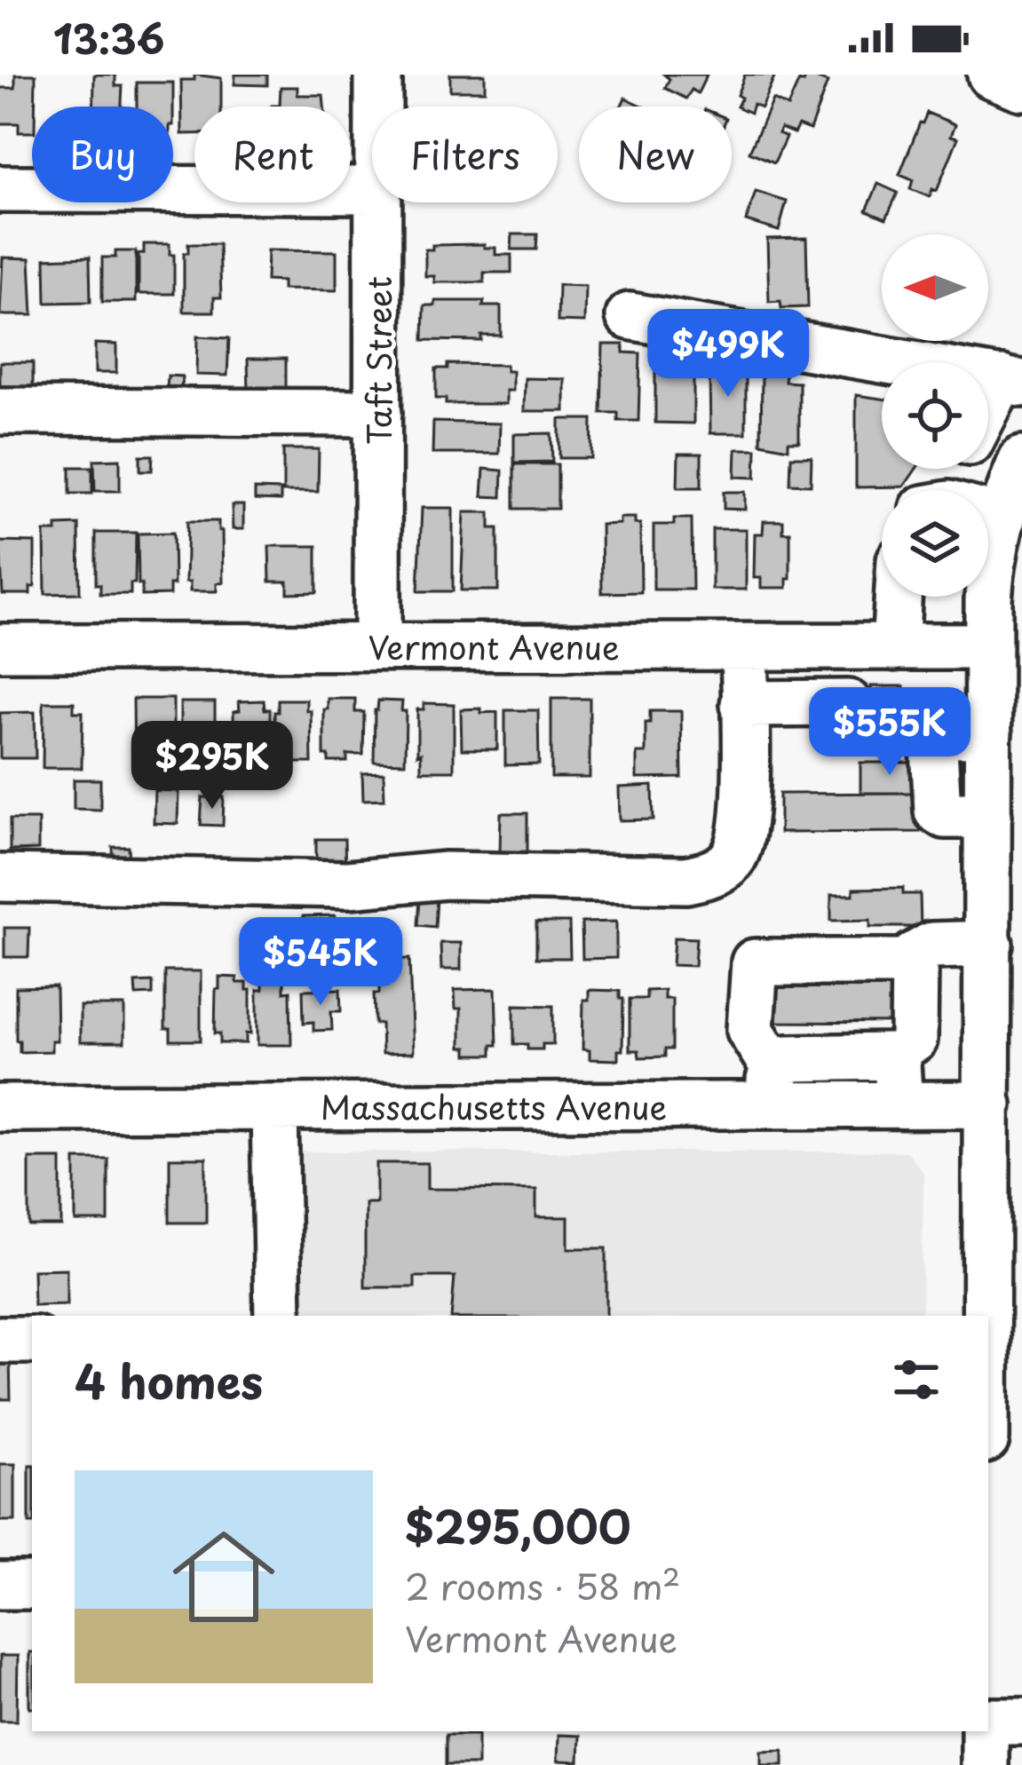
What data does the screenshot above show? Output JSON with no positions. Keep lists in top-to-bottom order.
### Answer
{
  "streets": {
    "street": ["Taft Street", "Vermont Avenue", "Massachusetts Avenue"]
  },
  "crossings": [
    ["Taft Street", "Vermont Avenue"]
  ],
  "north": "left",
  "page": {
    "status": "13:36",
    "chip": [
      "Buy",
      "Rent",
      "Filters",
      "New"
    ],
    "price": [
      "$499K",
      "$555K",
      "$295K",
      "$545K"
    ],
    "heading": "4 homes",
    "list": [
      {
        "name": "$295,000",
        "note": "2 rooms · 58 m² · Vermont Avenue"
      }
    ]
  }
}
